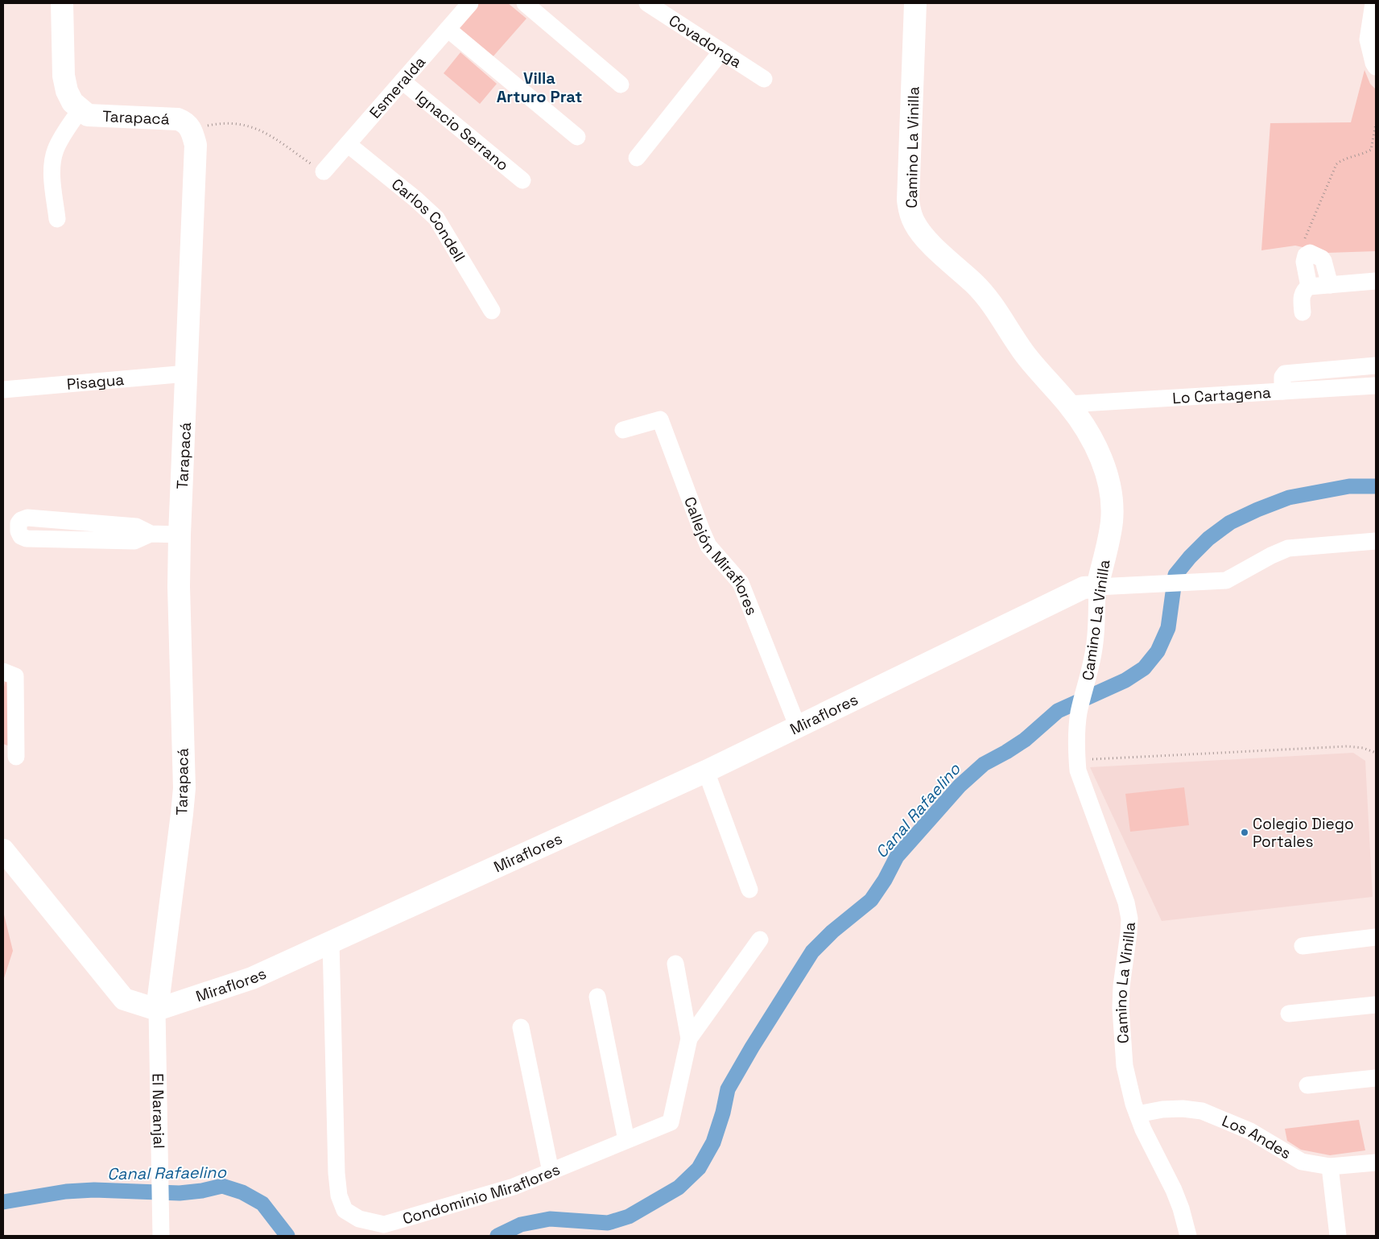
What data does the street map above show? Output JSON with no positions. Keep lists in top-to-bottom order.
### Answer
{
  "streets": {
    "street": [
      "Covadonga",
      "Esmeralda",
      "Tarapacá",
      "Ignacio Serrano",
      "Camino La Vinilla",
      "Carlos Condell",
      "Pisagua",
      "Lo Cartagena",
      "Callejón Miraflores",
      "Miraflores",
      "El Naranjal",
      "Los Andes",
      "Condominio Miraflores"
    ]
  },
  "crossings": [
    ["Esmeralda", "Ignacio Serrano"],
    ["Esmeralda", "Carlos Condell"],
    ["Tarapacá", "Pisagua"],
    ["Tarapacá", "Miraflores"],
    ["Tarapacá", "El Naranjal"],
    ["Camino La Vinilla", "Lo Cartagena"],
    ["Camino La Vinilla", "Miraflores"],
    ["Camino La Vinilla", "Los Andes"],
    ["Callejón Miraflores", "Miraflores"],
    ["Miraflores", "El Naranjal"],
    ["Miraflores", "Condominio Miraflores"]
  ],
  "districts": ["Villa Arturo Prat"],
  "water": ["Canal Rafaelino"],
  "places": ["Colegio Diego Portales"]
}
